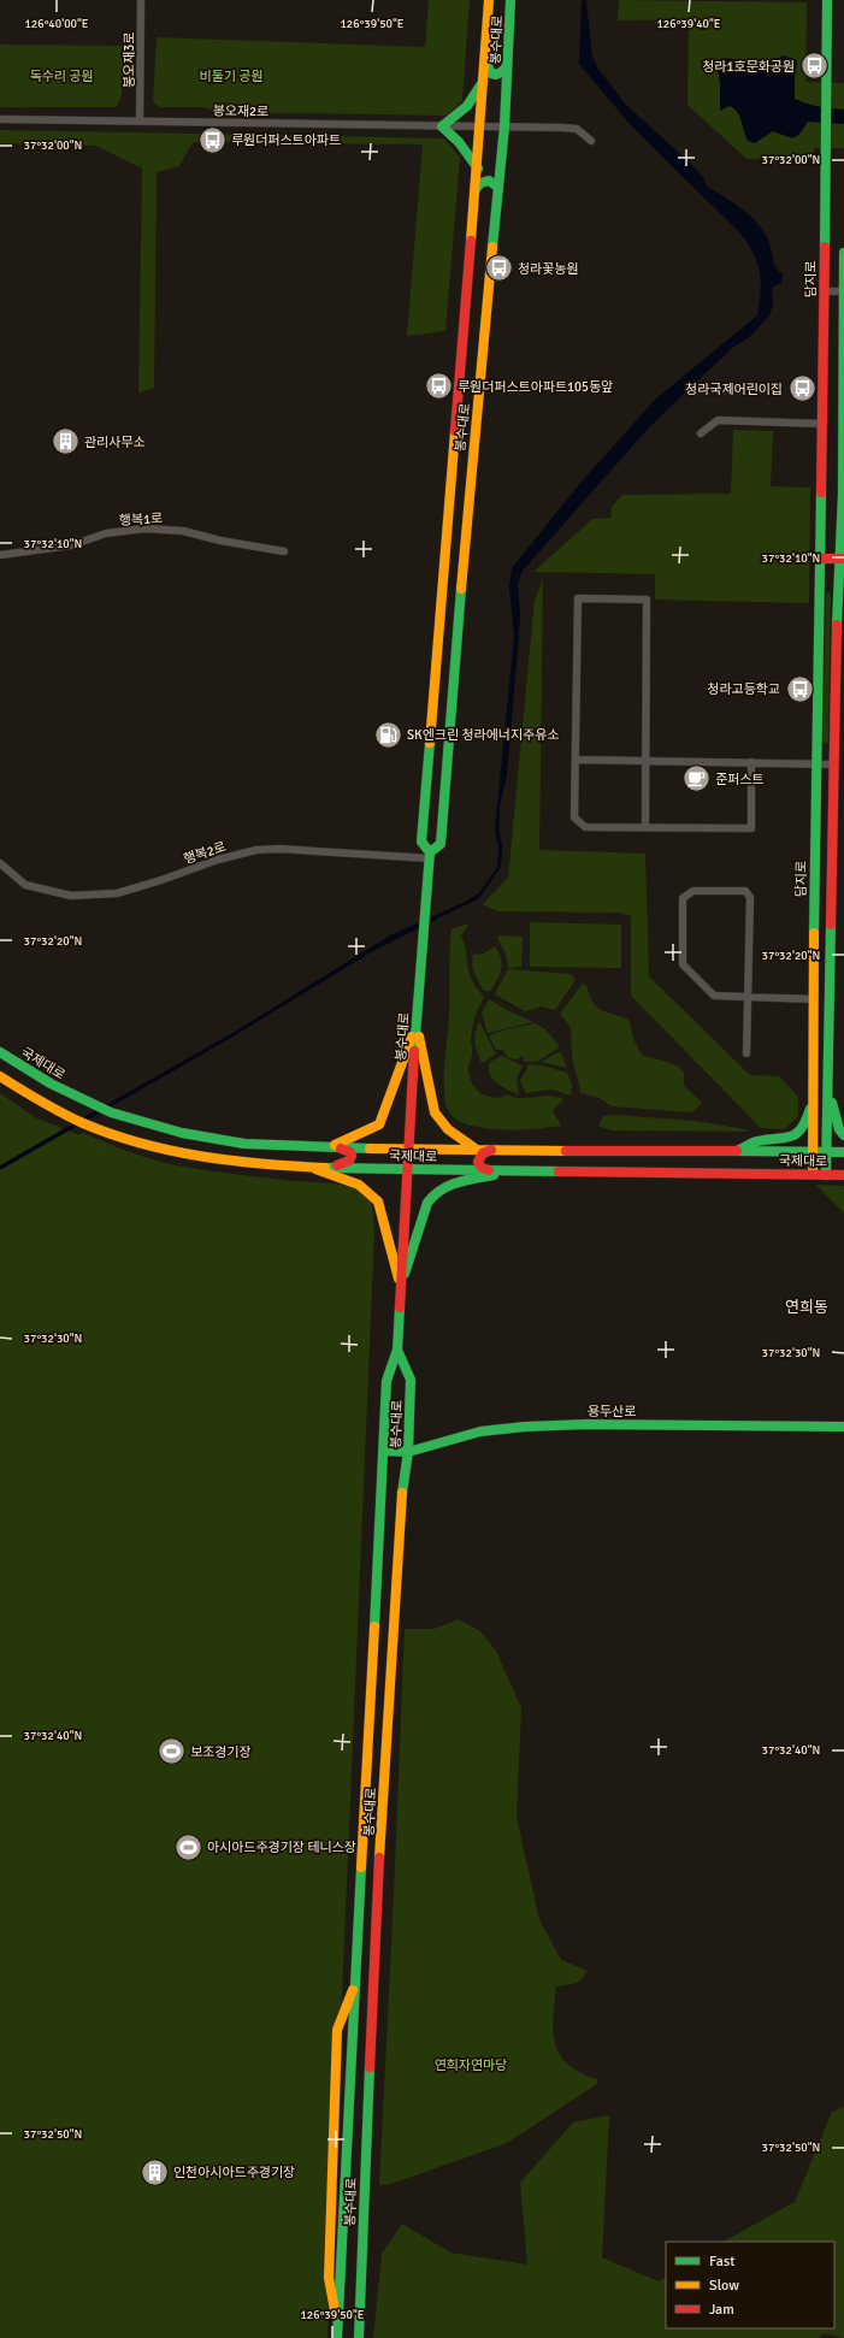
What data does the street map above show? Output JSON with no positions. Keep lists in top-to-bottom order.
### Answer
{
  "streets": {
    "main road": [
      "봉수대로",
      "담지로",
      "국제대로",
      "용두산로"
    ],
    "street": [
      "봉오재3로",
      "봉오재2로",
      "행복1로",
      "행복2로"
    ]
  },
  "crossings": [
    ["봉수대로", "봉오재2로"],
    ["봉수대로", "행복2로"],
    ["봉수대로", "국제대로"],
    ["봉수대로", "용두산로"],
    ["봉오재3로", "봉오재2로"],
    ["담지로", "국제대로"]
  ],
  "districts": ["연희동"],
  "parks": ["독수리 공원", "비둘기 공원", "연희자연마당"],
  "places": {
    "bus stop": [
      "청라1호문화공원",
      "루원더퍼스트아파트",
      "청라꽃농원",
      "루원더퍼스트아파트105동앞",
      "청라국제어린이집",
      "청라고등학교"
    ],
    "building": ["관리사무소", "인천아시아드주경기장"],
    "fuel station": ["SK엔크린 청라에너지주유소"],
    "cafe": ["준퍼스트"],
    "sports": ["보조경기장", "아시아드주경기장 테니스장"]
  },
  "legend": ["Fast", "Slow", "Jam"],
  "coordinates": [
    "126°40'00\"E",
    "126°39'50\"E",
    "126°39'40\"E",
    "37°32'00\"N",
    "37°32'10\"N",
    "37°32'20\"N",
    "37°32'30\"N",
    "37°32'40\"N",
    "37°32'50\"N"
  ]
}
